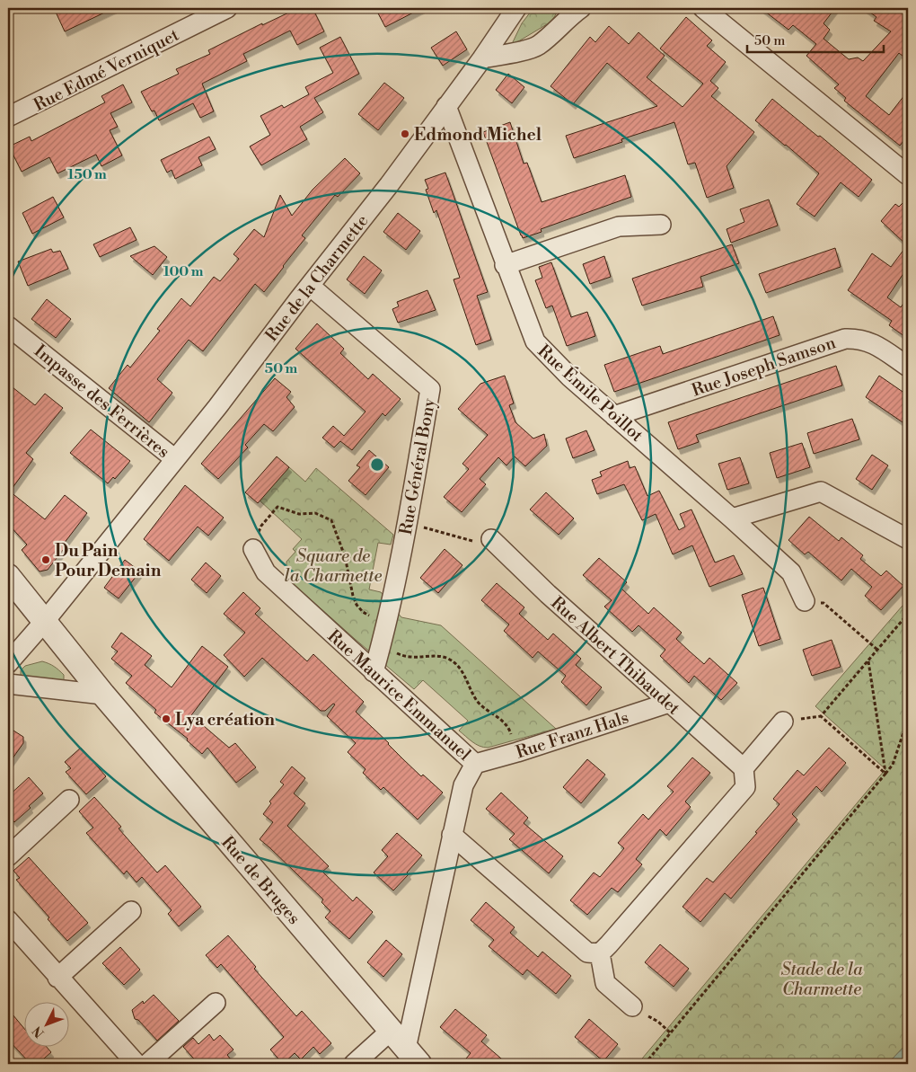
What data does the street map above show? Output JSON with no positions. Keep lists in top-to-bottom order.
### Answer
{
  "streets": {
    "street": [
      "Rue Edmé Verniquet",
      "Rue de la Charmette",
      "Rue Joseph Samson",
      "Rue Émile Poillot",
      "Impasse des Ferrières",
      "Rue Général Bony",
      "Rue Albert Thibaudet",
      "Rue Maurice Emmanuel",
      "Rue Franz Hals",
      "Rue de Bruges"
    ]
  },
  "crossings": [
    ["Rue de la Charmette", "Rue Émile Poillot"],
    ["Rue de la Charmette", "Impasse des Ferrières"],
    ["Rue de la Charmette", "Rue Général Bony"],
    ["Rue de la Charmette", "Rue de Bruges"],
    ["Rue Joseph Samson", "Rue Émile Poillot"],
    ["Rue Général Bony", "Rue Maurice Emmanuel"],
    ["Rue Albert Thibaudet", "Rue Franz Hals"],
    ["Rue Maurice Emmanuel", "Rue Franz Hals"],
    ["Rue Maurice Emmanuel", "Rue de Bruges"]
  ],
  "parks": ["Square de la Charmette", "Stade de la Charmette"],
  "places": ["Edmond Michel", "Du Pain Pour Demain", "Lya création"],
  "scale_bar": "50 m",
  "north": "bottom left",
  "rings": ["150 m", "100 m", "50 m"]
}
